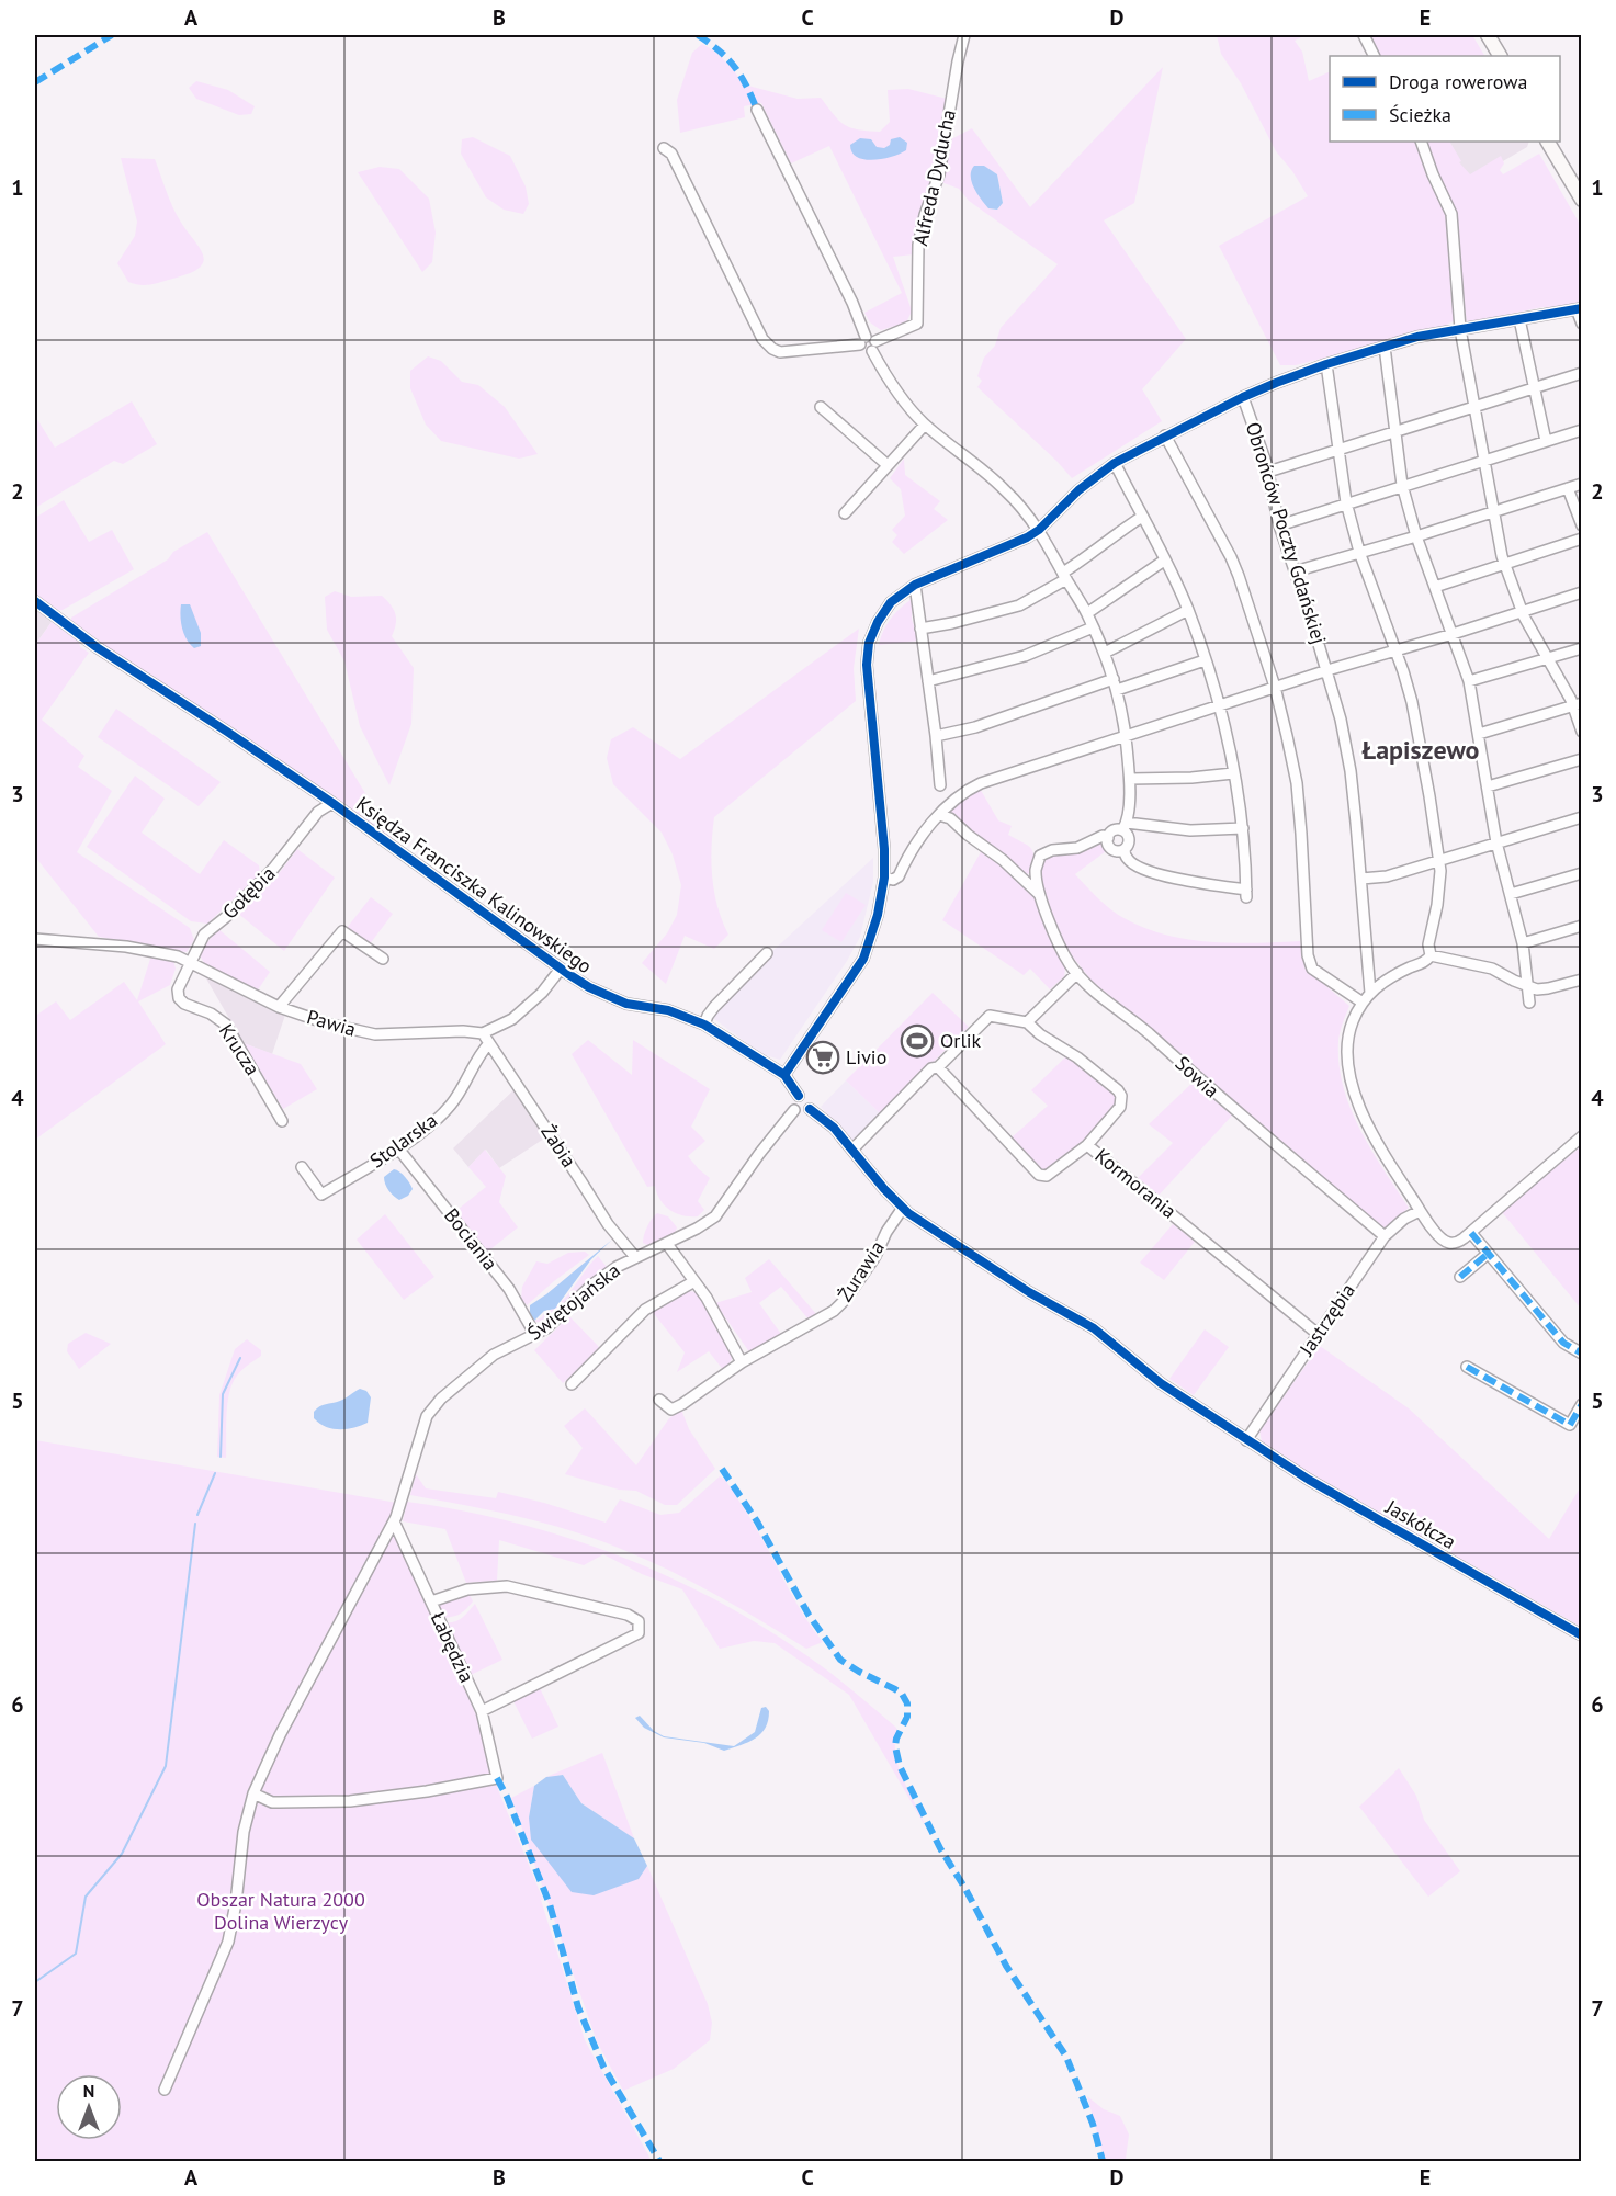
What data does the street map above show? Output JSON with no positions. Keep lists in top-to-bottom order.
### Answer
{
  "streets": {
    "street": [
      "Alfreda Dyducha",
      "Obrońców Poczty Gdańskiej",
      "Księdza Franciszka Kalinowskiego",
      "Gołębia",
      "Pawia",
      "Krucza",
      "Sowia",
      "Stolarska",
      "Żabia",
      "Kormorania",
      "Bociania",
      "Żurawia",
      "Świętojańska",
      "Jastrzębia",
      "Jaskółcza",
      "Łabędzia"
    ]
  },
  "crossings": [
    ["Obrońców Poczty Gdańskiej", "Sowia"],
    ["Księdza Franciszka Kalinowskiego", "Gołębia"],
    ["Księdza Franciszka Kalinowskiego", "Pawia"],
    ["Księdza Franciszka Kalinowskiego", "Świętojańska"],
    ["Gołębia", "Pawia"],
    ["Gołębia", "Krucza"],
    ["Pawia", "Krucza"],
    ["Pawia", "Żabia"],
    ["Sowia", "Jastrzębia"],
    ["Stolarska", "Żabia"],
    ["Stolarska", "Bociania"],
    ["Żabia", "Świętojańska"],
    ["Kormorania", "Jastrzębia"],
    ["Bociania", "Świętojańska"],
    ["Świętojańska", "Łabędzia"],
    ["Jastrzębia", "Jaskółcza"]
  ],
  "districts": ["Łapiszewo"],
  "parks": ["Obszar Natura 2000 Dolina Wierzycy"],
  "places": {
    "sports": ["Orlik"],
    "supermarket": ["Livio"]
  },
  "legend": ["Droga rowerowa", "Ścieżka"],
  "north": "top",
  "grid": {
    "columns": [
      "A",
      "B",
      "C",
      "D",
      "E"
    ],
    "rows": [
      "1",
      "2",
      "3",
      "4",
      "5",
      "6",
      "7"
    ]
  }
}
